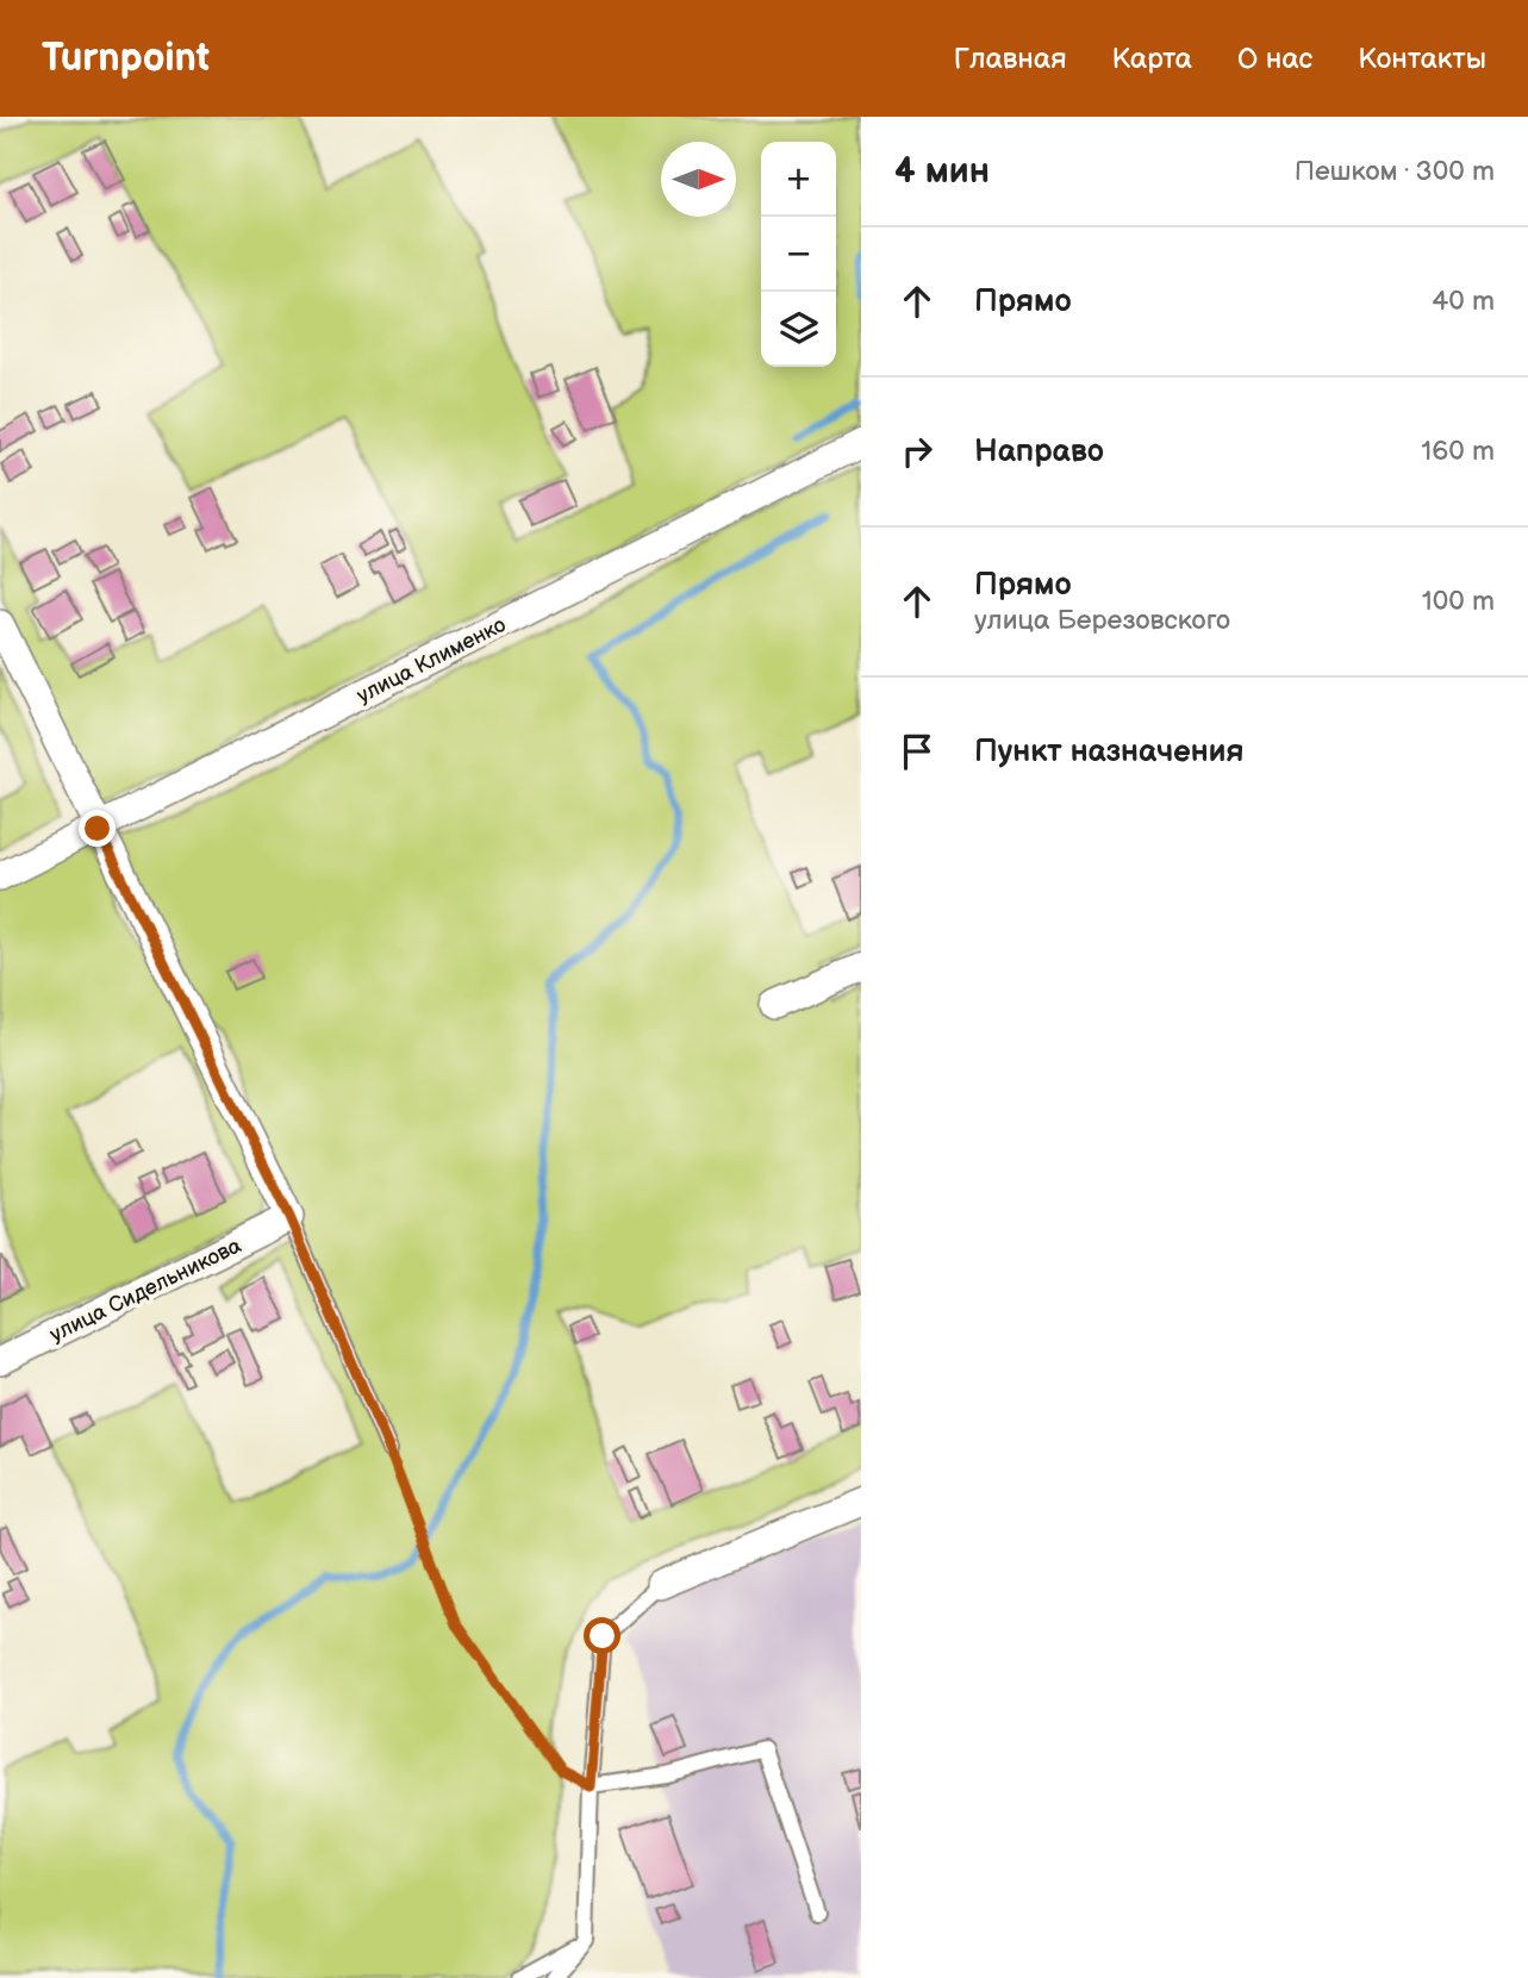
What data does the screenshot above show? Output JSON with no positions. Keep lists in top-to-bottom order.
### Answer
{
  "streets": {
    "street": ["улица Клименко", "улица Сидельникова"]
  },
  "north": "right",
  "page": {
    "header": "Turnpoint",
    "nav": [
      "Главная",
      "Карта",
      "О нас",
      "Контакты"
    ],
    "heading": ["4 мин", "Пешком · 300 m"],
    "map_buttons": ["+", "−"],
    "list": [
      ["Прямо", "40 m"],
      ["Направо", "160 m"],
      ["Прямо", "улица Березовского", "100 m"],
      "Пункт назначения"
    ]
  }
}
